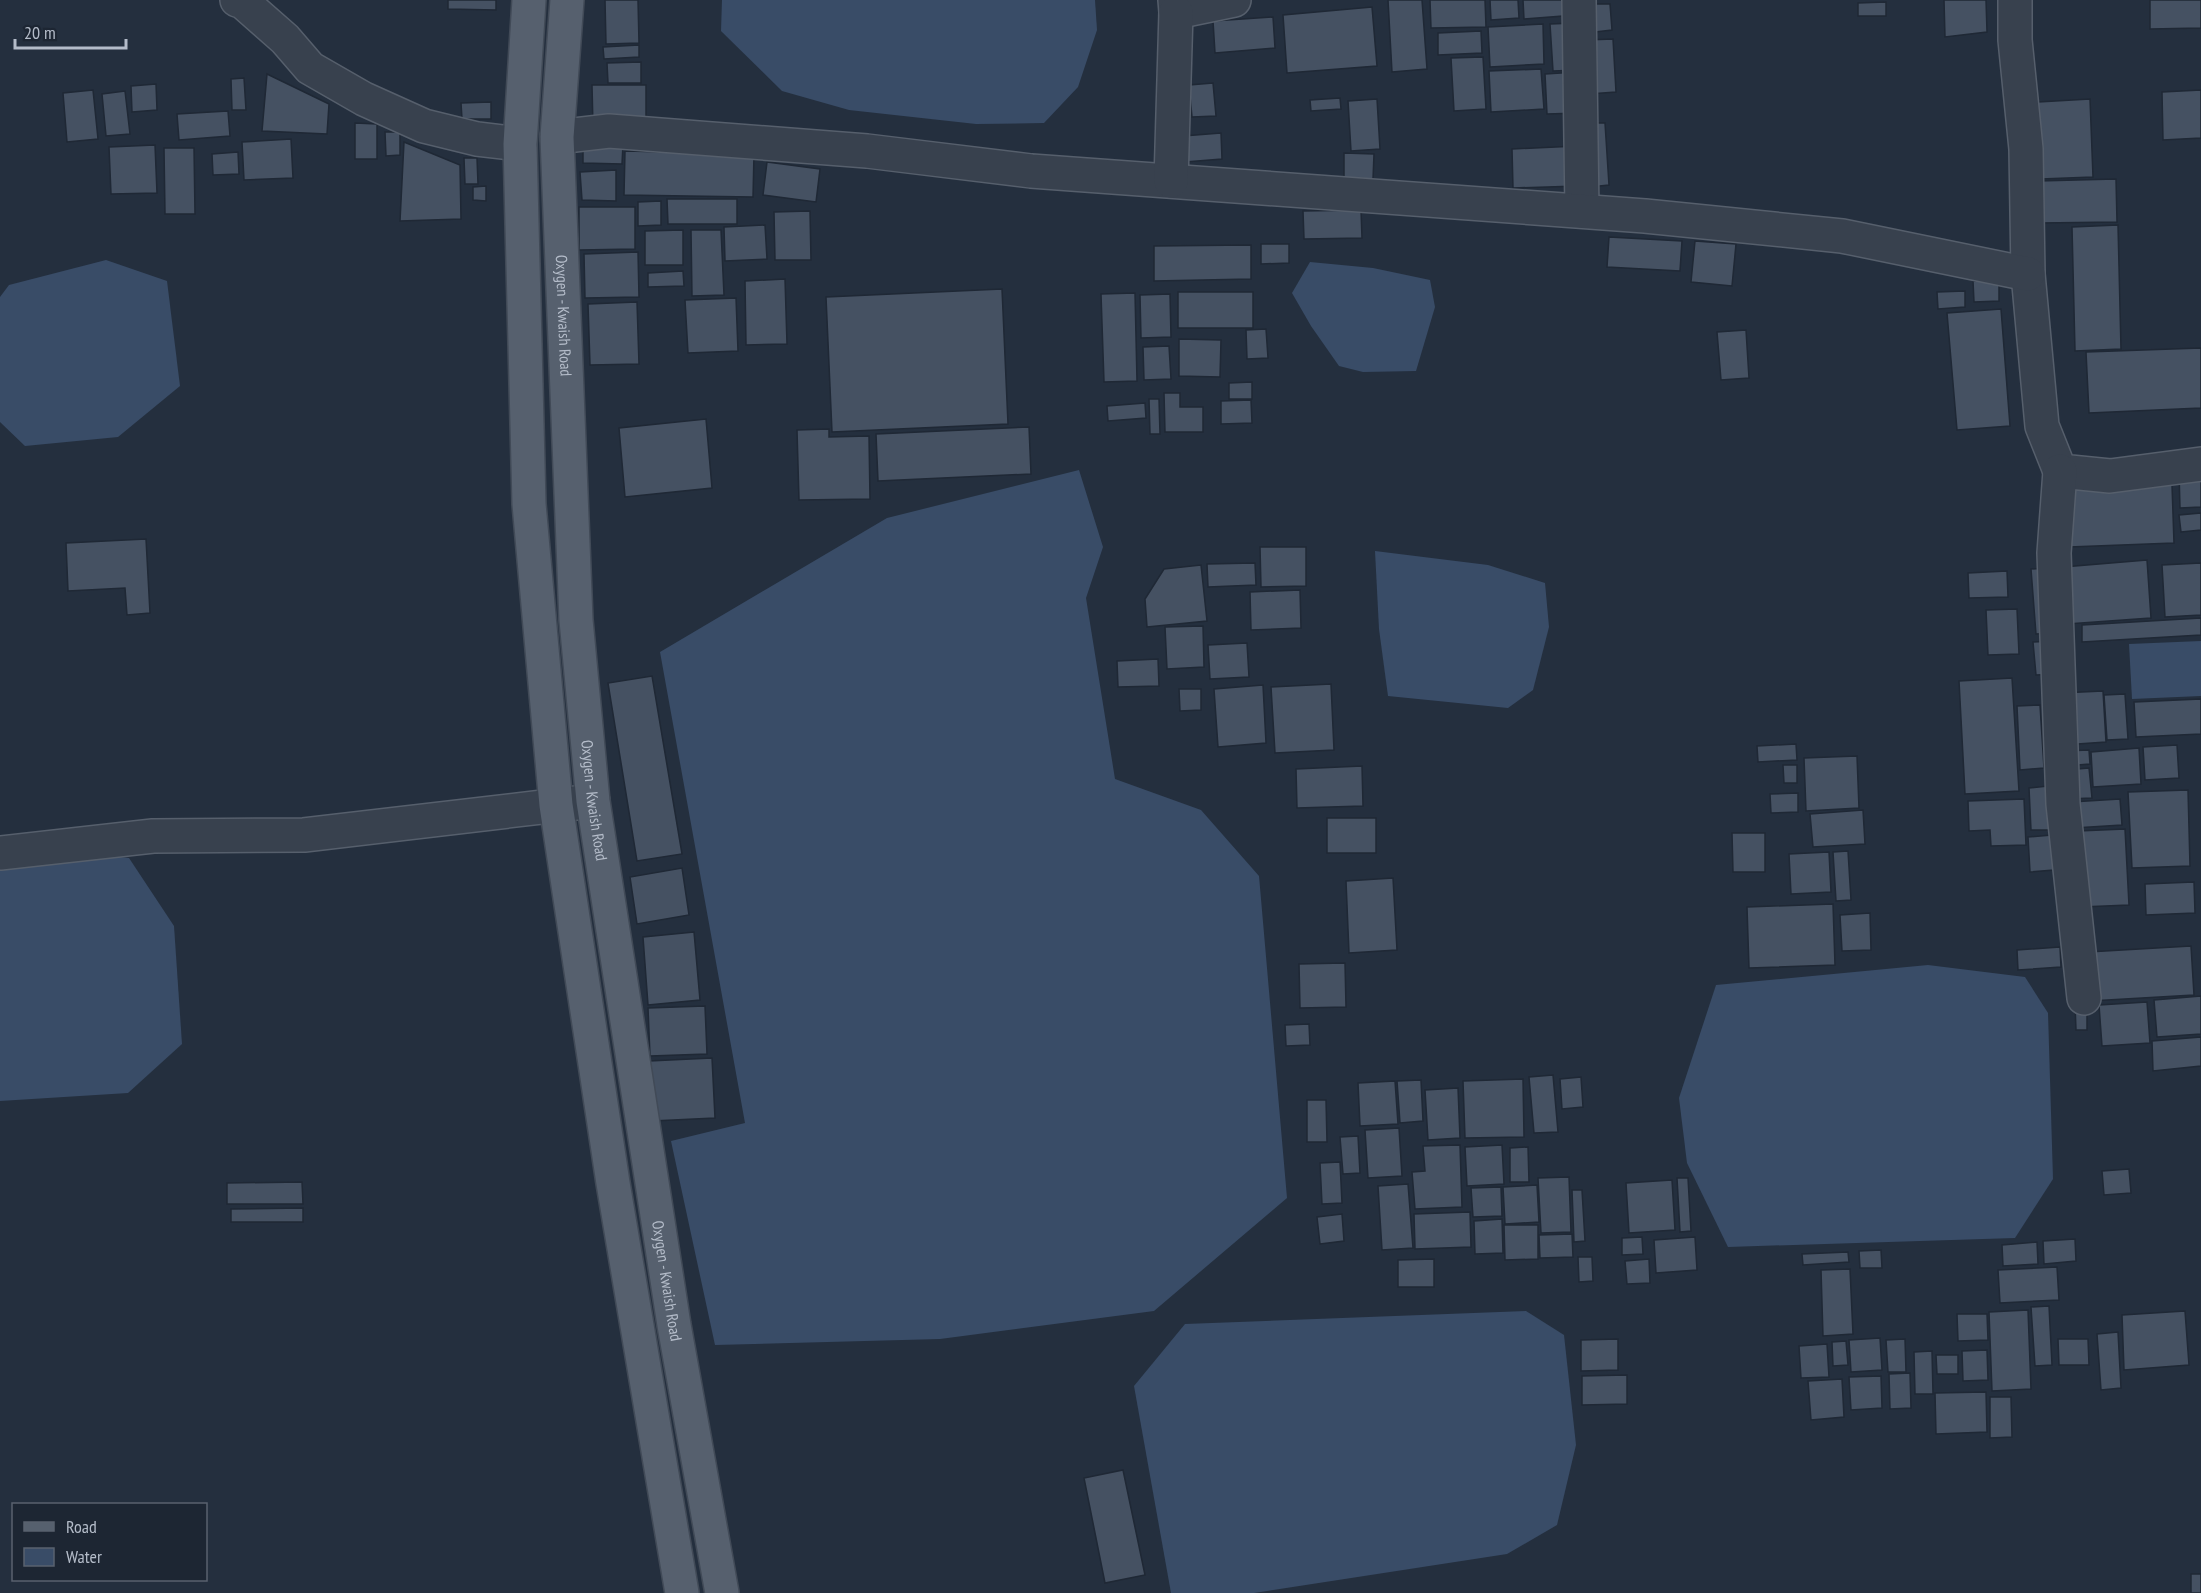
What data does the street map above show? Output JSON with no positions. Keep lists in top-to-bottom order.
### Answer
{
  "streets": {
    "main road": ["Oxygen - Kwaish Road"]
  },
  "legend": ["Road", "Water"],
  "scale_bar": "20 m"
}
